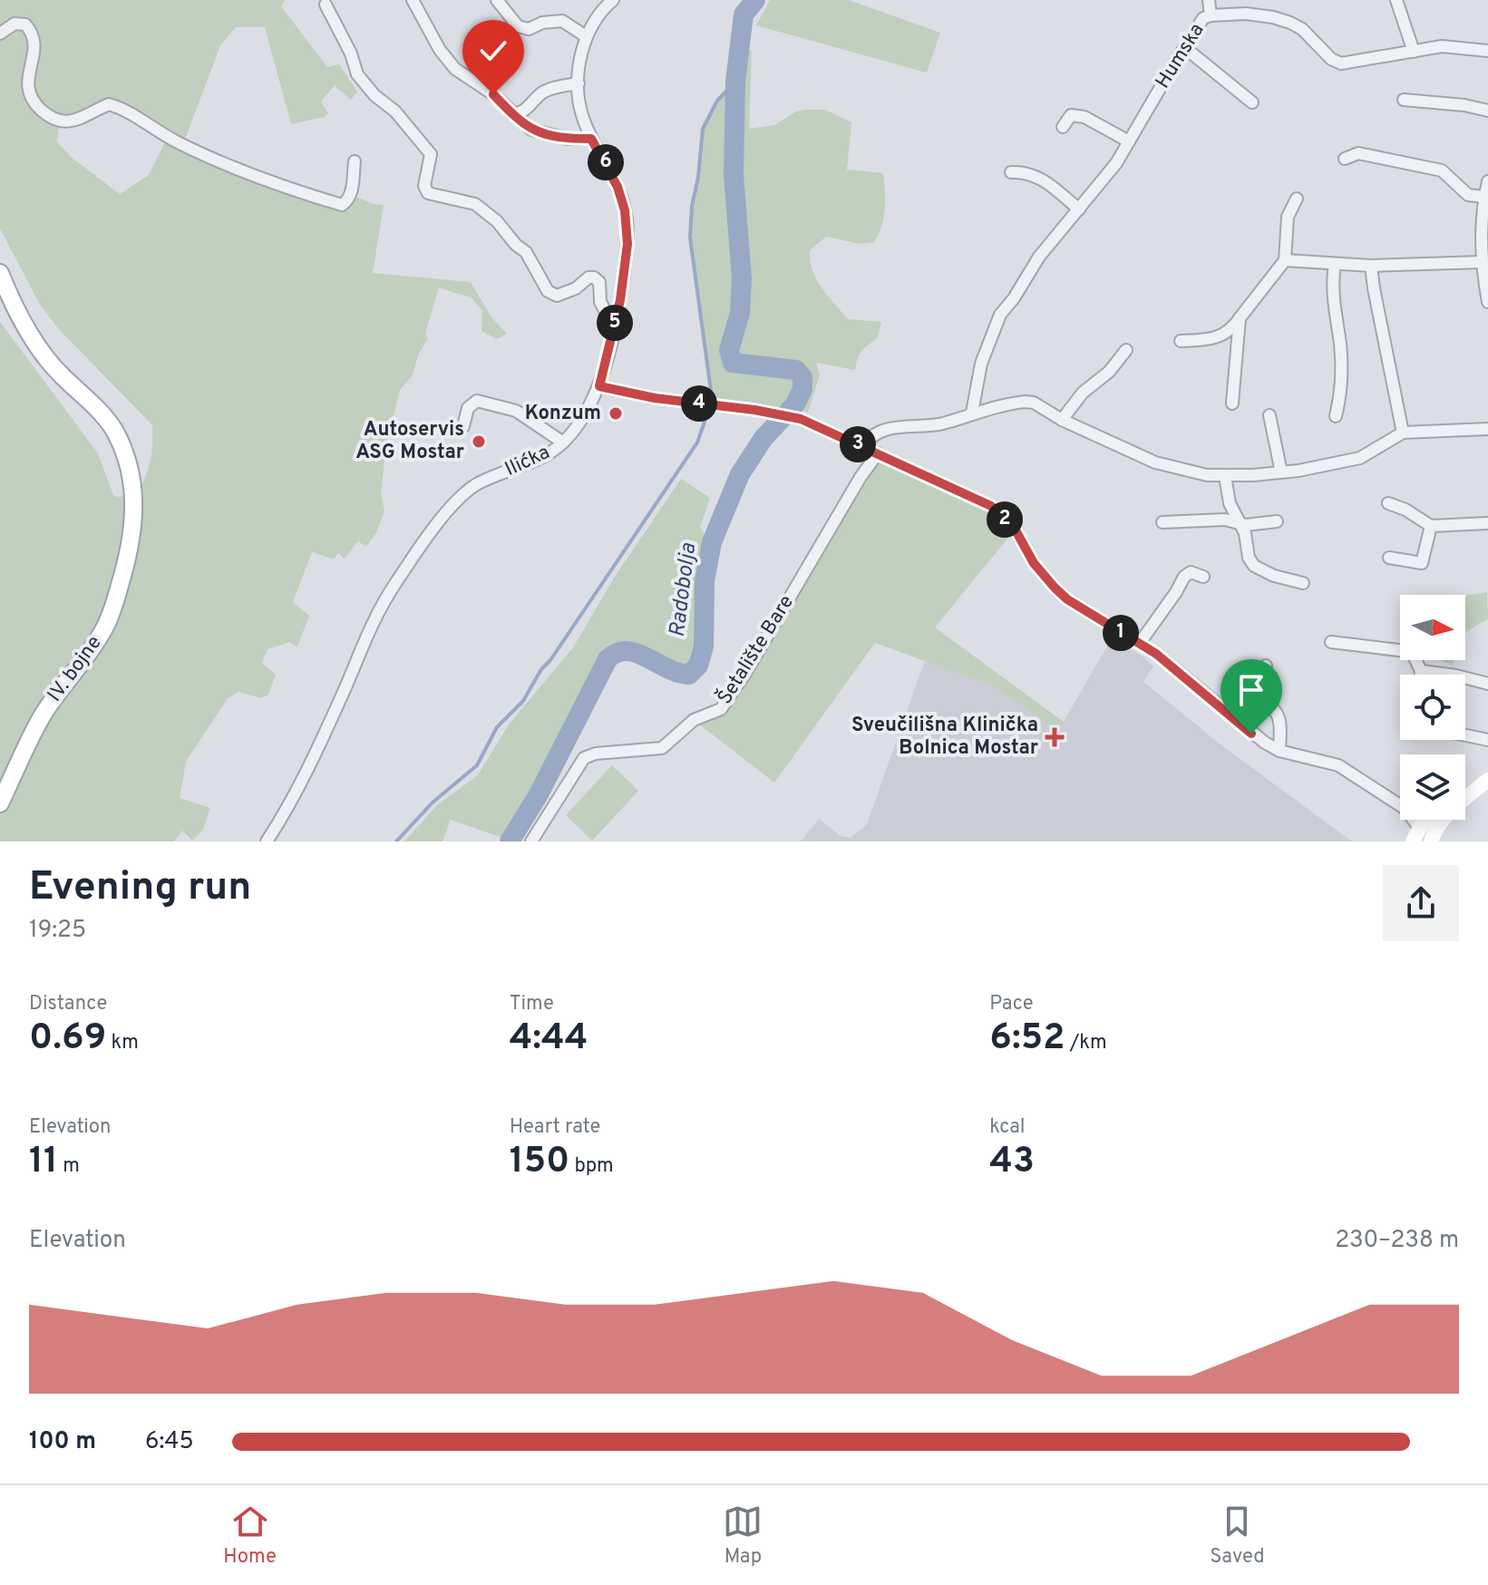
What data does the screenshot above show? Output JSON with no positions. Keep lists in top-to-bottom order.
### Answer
{
  "streets": {
    "main road": ["IV. bojne"],
    "street": ["Humska", "Ilićka", "Šetalište Bare"]
  },
  "water": ["Radobolja"],
  "places": {
    "other": ["Konzum", "Autoservis ASG Mostar"],
    "health": ["Sveučilišna Klinička Bolnica Mostar"]
  },
  "north": "right",
  "page": {
    "pins": [
      "6",
      "5",
      "4",
      "3",
      "2",
      "1"
    ],
    "heading": ["Evening run", "19:25"],
    "stats": [
      ["Distance", "0.69 km"],
      ["Time", "4:44"],
      ["Pace", "6:52 /km"],
      ["Elevation", "11 m"],
      ["Heart rate", "150 bpm"],
      ["kcal", "43"]
    ],
    "chart": ["Elevation", "230–238 m"],
    "list": [
      {
        "name": "100 m",
        "note": "6:45"
      }
    ],
    "tabs": ["Home", "Map", "Saved"]
  }
}
